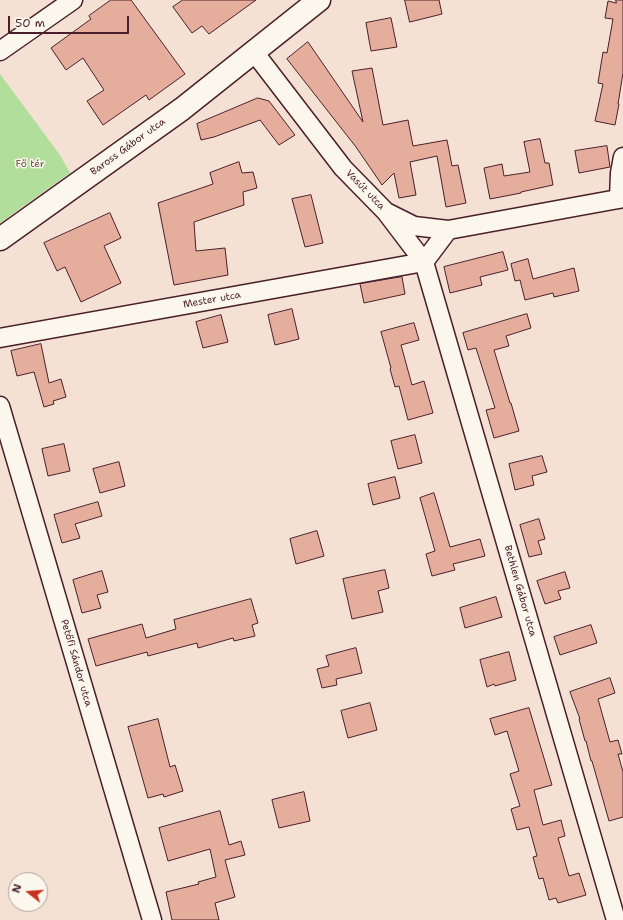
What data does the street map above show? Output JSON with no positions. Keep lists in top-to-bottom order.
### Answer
{
  "streets": {
    "street": [
      "Baross Gábor utca",
      "Vasút utca",
      "Mester utca",
      "Bethlen Gábor utca",
      "Petőfi Sándor utca"
    ]
  },
  "crossings": [
    ["Baross Gábor utca", "Vasút utca"],
    ["Vasút utca", "Bethlen Gábor utca"],
    ["Mester utca", "Bethlen Gábor utca"]
  ],
  "parks": ["Fő tér"],
  "scale_bar": "50 m",
  "north": "left"
}
